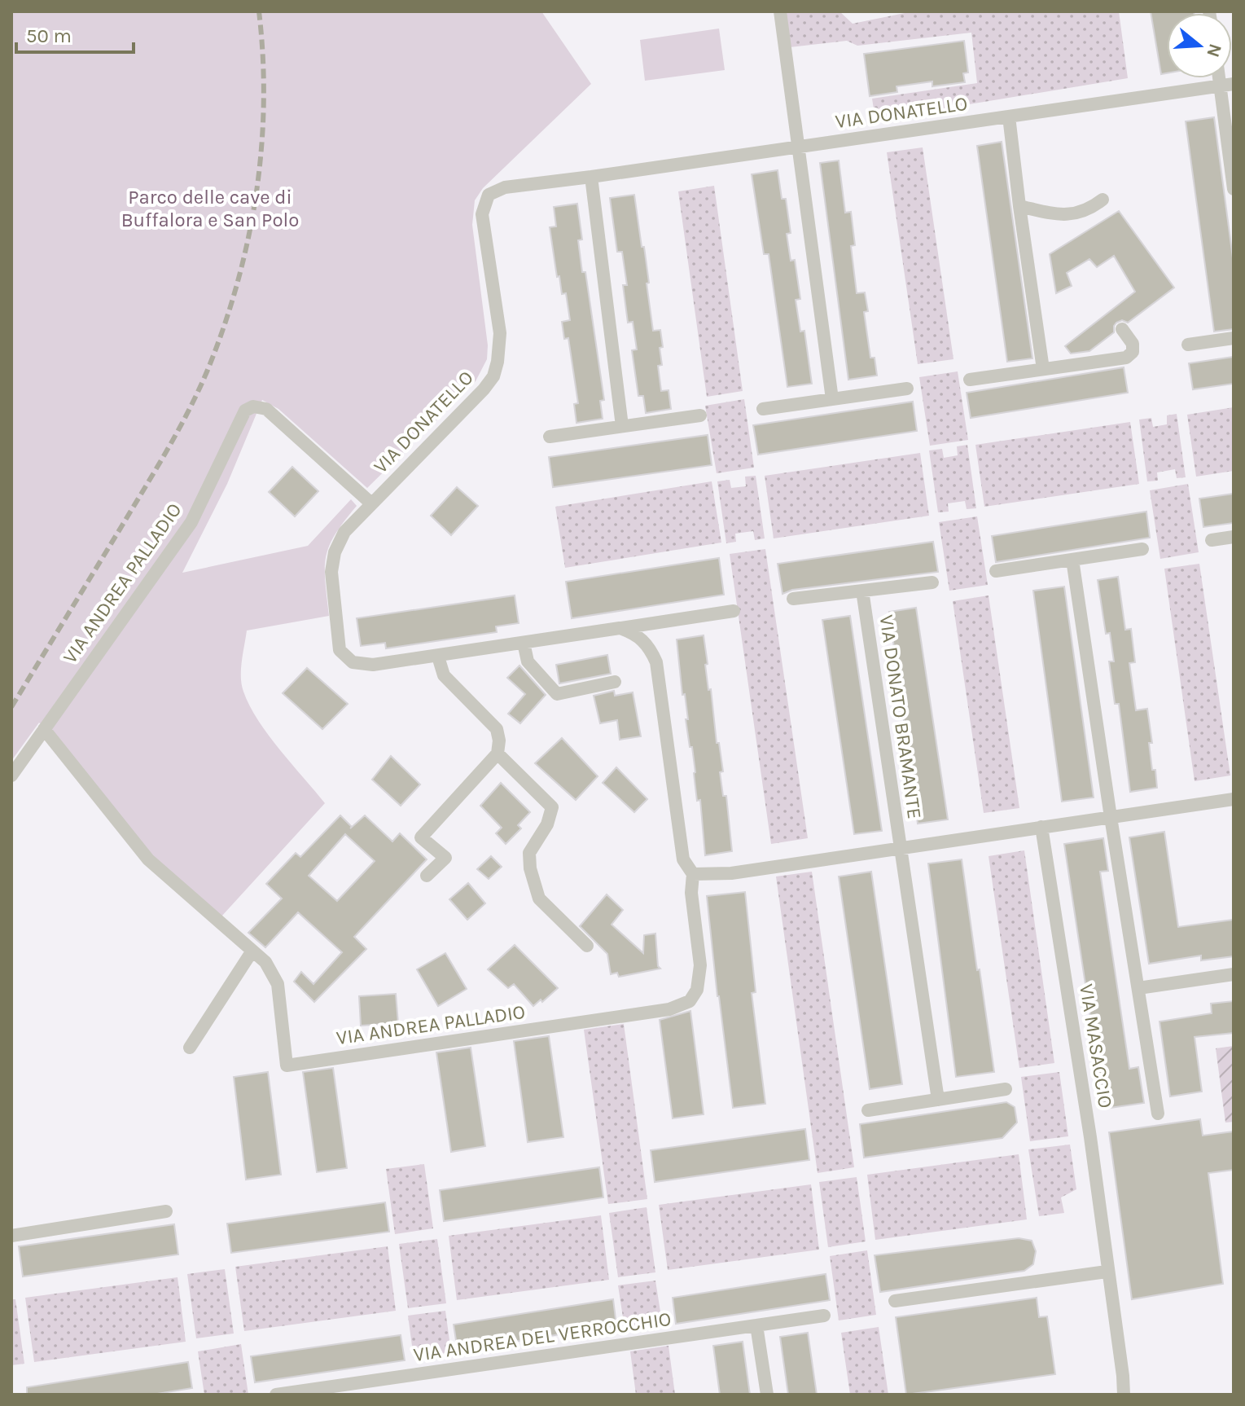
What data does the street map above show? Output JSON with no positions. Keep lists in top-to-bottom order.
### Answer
{
  "streets": {
    "street": [
      "VIA DONATELLO",
      "VIA ANDREA PALLADIO",
      "VIA DONATO BRAMANTE",
      "VIA MASACCIO",
      "VIA ANDREA DEL VERROCCHIO"
    ]
  },
  "crossings": [
    ["VIA DONATELLO", "VIA ANDREA PALLADIO"],
    ["VIA ANDREA PALLADIO", "VIA DONATO BRAMANTE"],
    ["VIA DONATO BRAMANTE", "VIA MASACCIO"]
  ],
  "parks": ["Parco delle cave di Buffalora e San Polo"],
  "scale_bar": "50 m",
  "north": "right"
}
